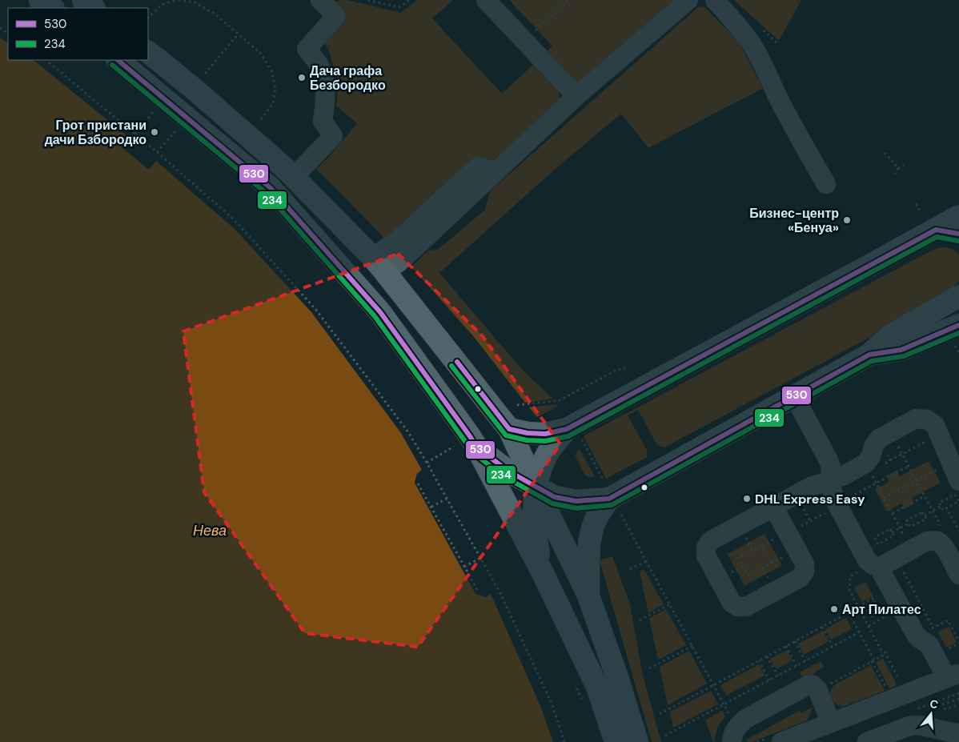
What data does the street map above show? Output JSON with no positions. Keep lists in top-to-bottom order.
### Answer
{
  "water": ["Нева"],
  "places": [
    "Дача графа Безбородко",
    "Грот пристани дачи Бзбородко",
    "Бизнес-центр «Бенуа»",
    "DHL Express Easy",
    "Арт Пилатес"
  ],
  "lines": ["transit line 530", "transit line 234"],
  "legend": ["530", "234"],
  "north": "top"
}
